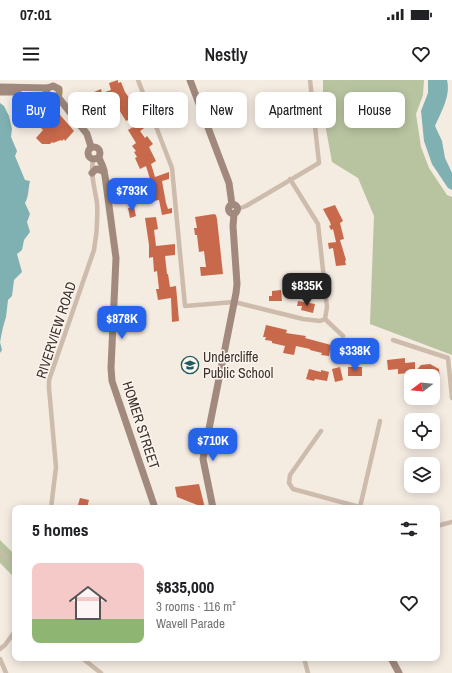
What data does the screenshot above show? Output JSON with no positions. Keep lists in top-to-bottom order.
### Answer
{
  "streets": {
    "main road": ["HOMER STREET"],
    "street": ["RIVERVIEW ROAD"]
  },
  "crossings": [
    ["RIVERVIEW ROAD", "HOMER STREET"]
  ],
  "places": {
    "school or university": ["Undercliffe Public School"]
  },
  "north": "left",
  "page": {
    "status": "07:01",
    "header": "Nestly",
    "chip": [
      "Buy",
      "Rent",
      "Filters",
      "New",
      "Apartment",
      "House"
    ],
    "price": [
      "$793K",
      "$835K",
      "$878K",
      "$338K",
      "$710K"
    ],
    "heading": "5 homes",
    "list": [
      {
        "name": "$835,000",
        "note": "3 rooms · 116 m² · Wavell Parade"
      }
    ]
  }
}
